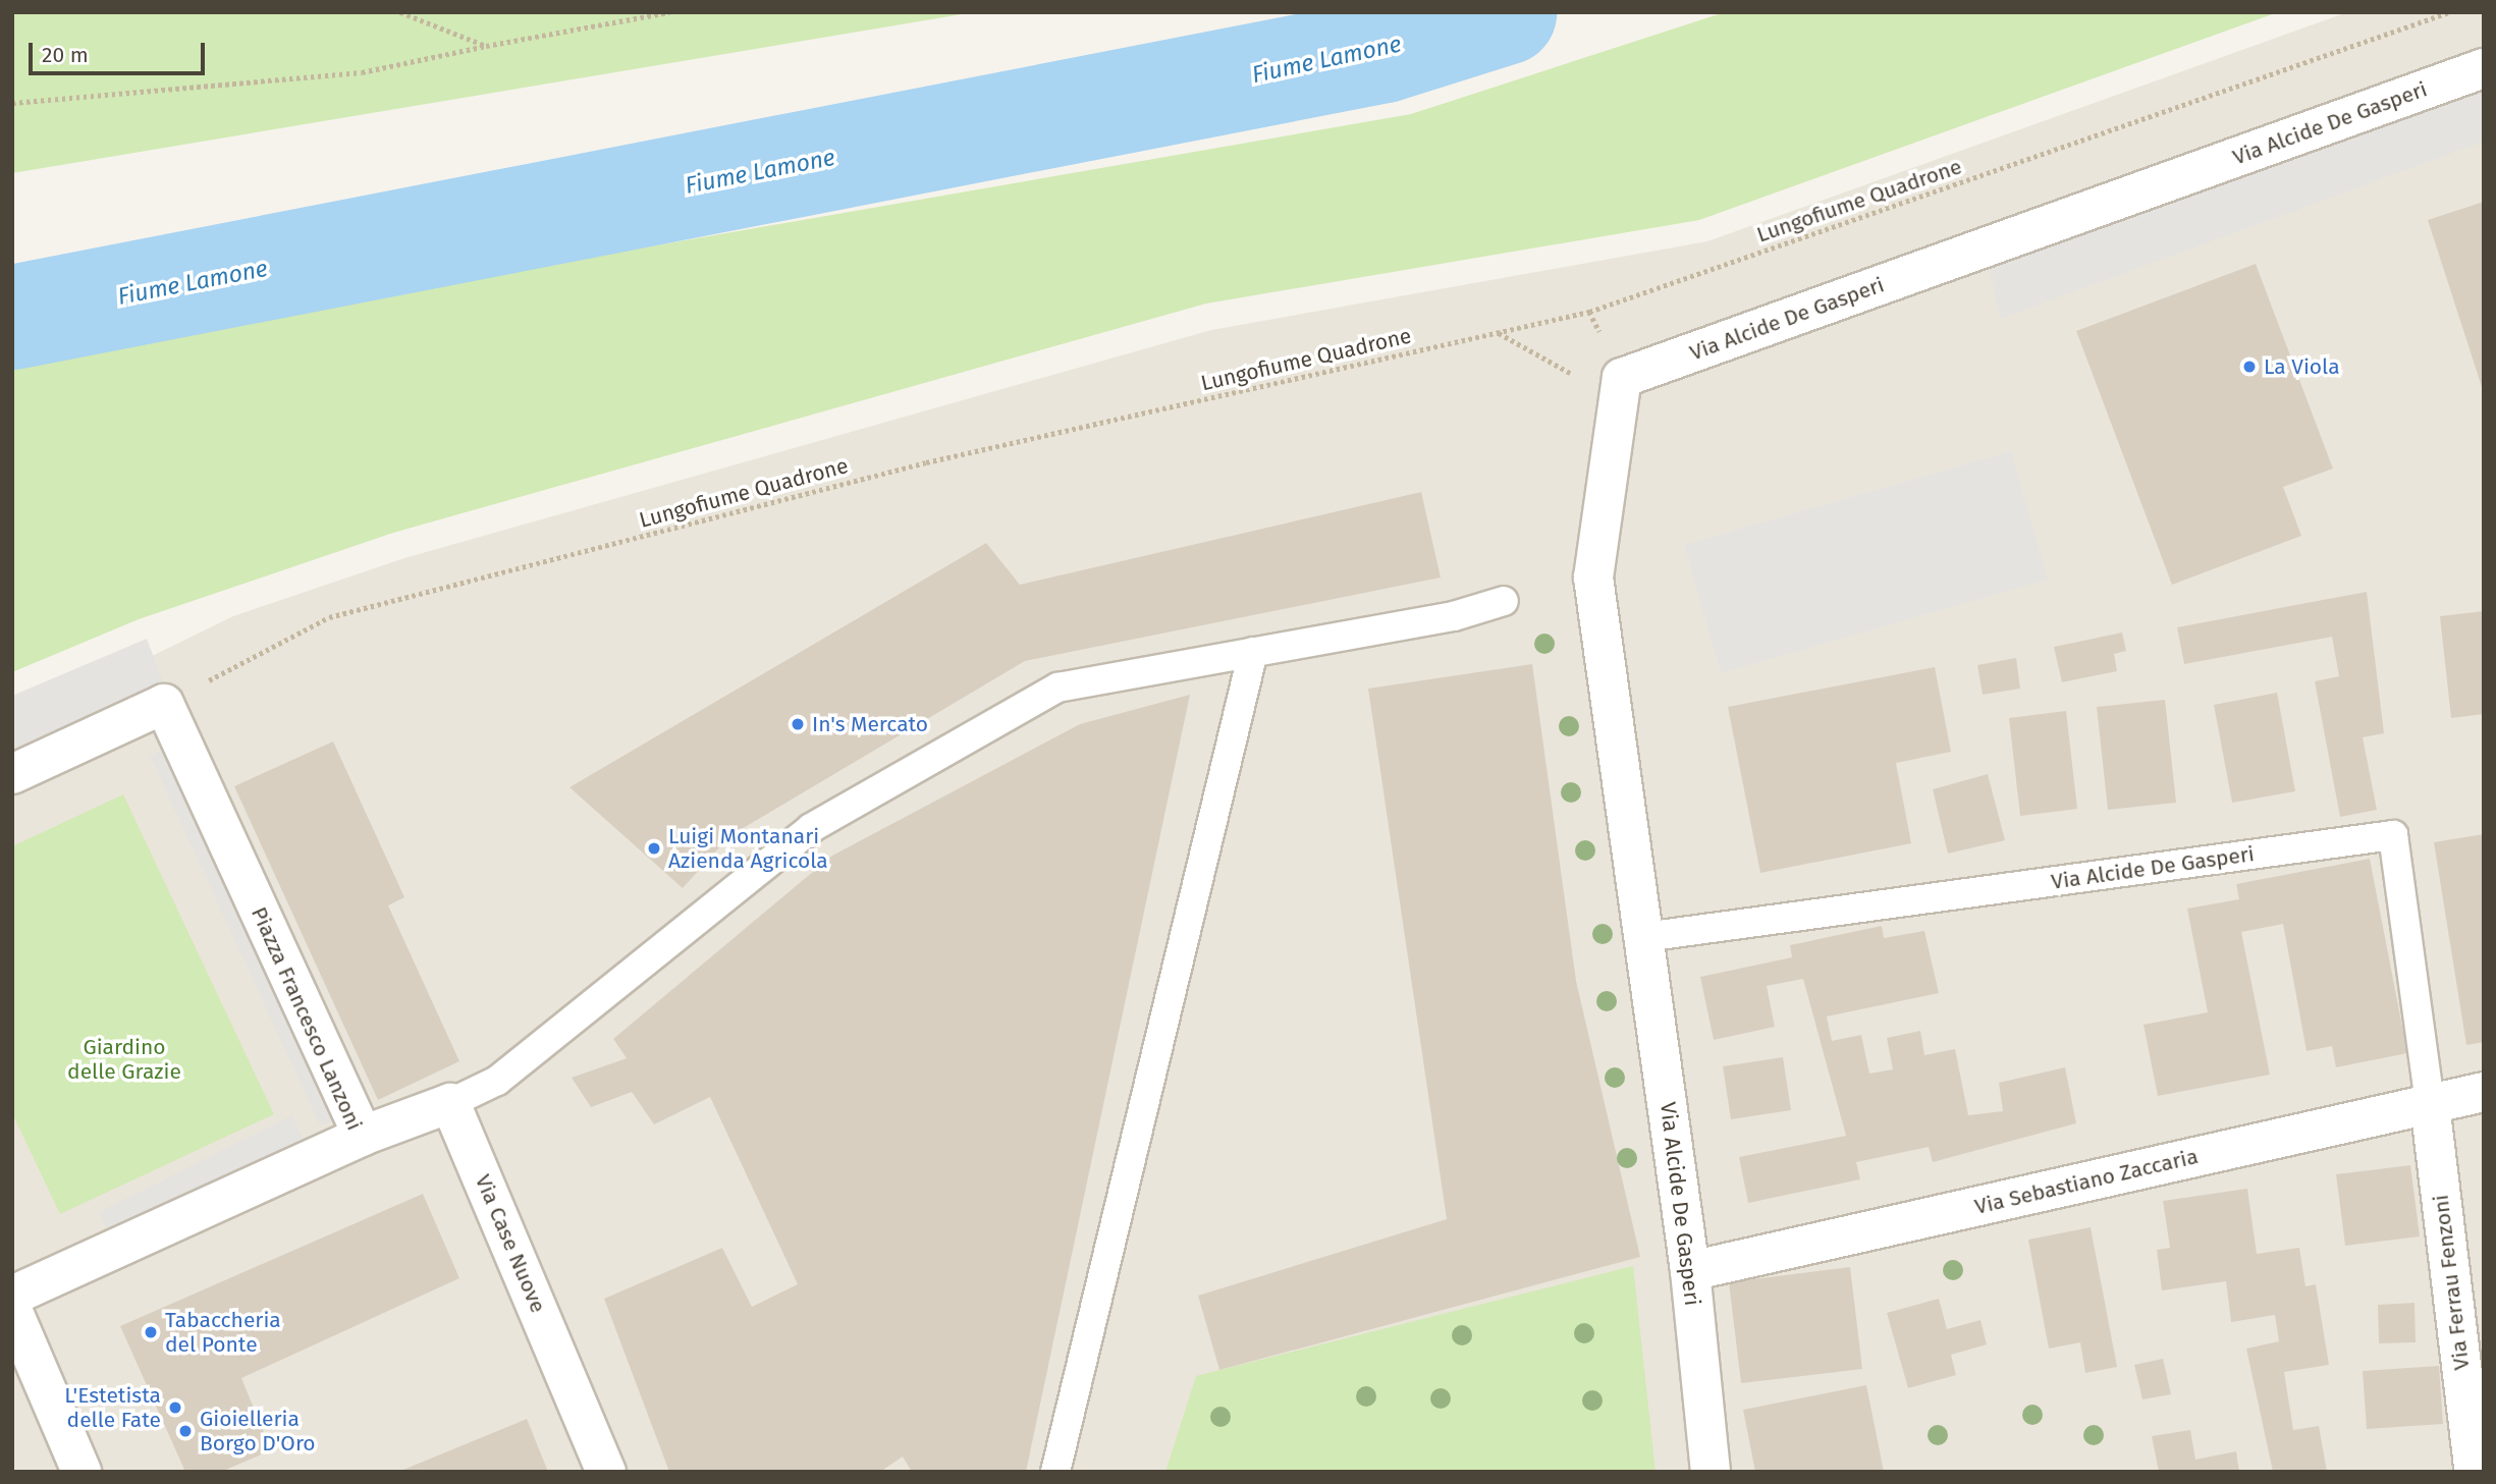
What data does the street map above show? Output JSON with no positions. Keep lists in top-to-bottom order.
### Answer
{
  "streets": {
    "street": [
      "Via Alcide De Gasperi",
      "Piazza Francesco Lanzoni",
      "Via Sebastiano Zaccaria",
      "Via Case Nuove",
      "Via Ferrau Fenzoni"
    ],
    "path": ["Lungofiume Quadrone"]
  },
  "crossings": [
    ["Via Alcide De Gasperi", "Via Sebastiano Zaccaria"],
    ["Via Alcide De Gasperi", "Via Ferrau Fenzoni"],
    ["Lungofiume Quadrone", "Piazza Francesco Lanzoni"],
    ["Via Sebastiano Zaccaria", "Via Ferrau Fenzoni"]
  ],
  "water": ["Fiume Lamone"],
  "parks": ["Giardino delle Grazie"],
  "places": [
    "La Viola",
    "In's Mercato",
    "Luigi Montanari Azienda Agricola",
    "Tabaccheria del Ponte",
    "L'Estetista delle Fate",
    "Gioielleria Borgo D'Oro"
  ],
  "scale_bar": "20 m"
}
